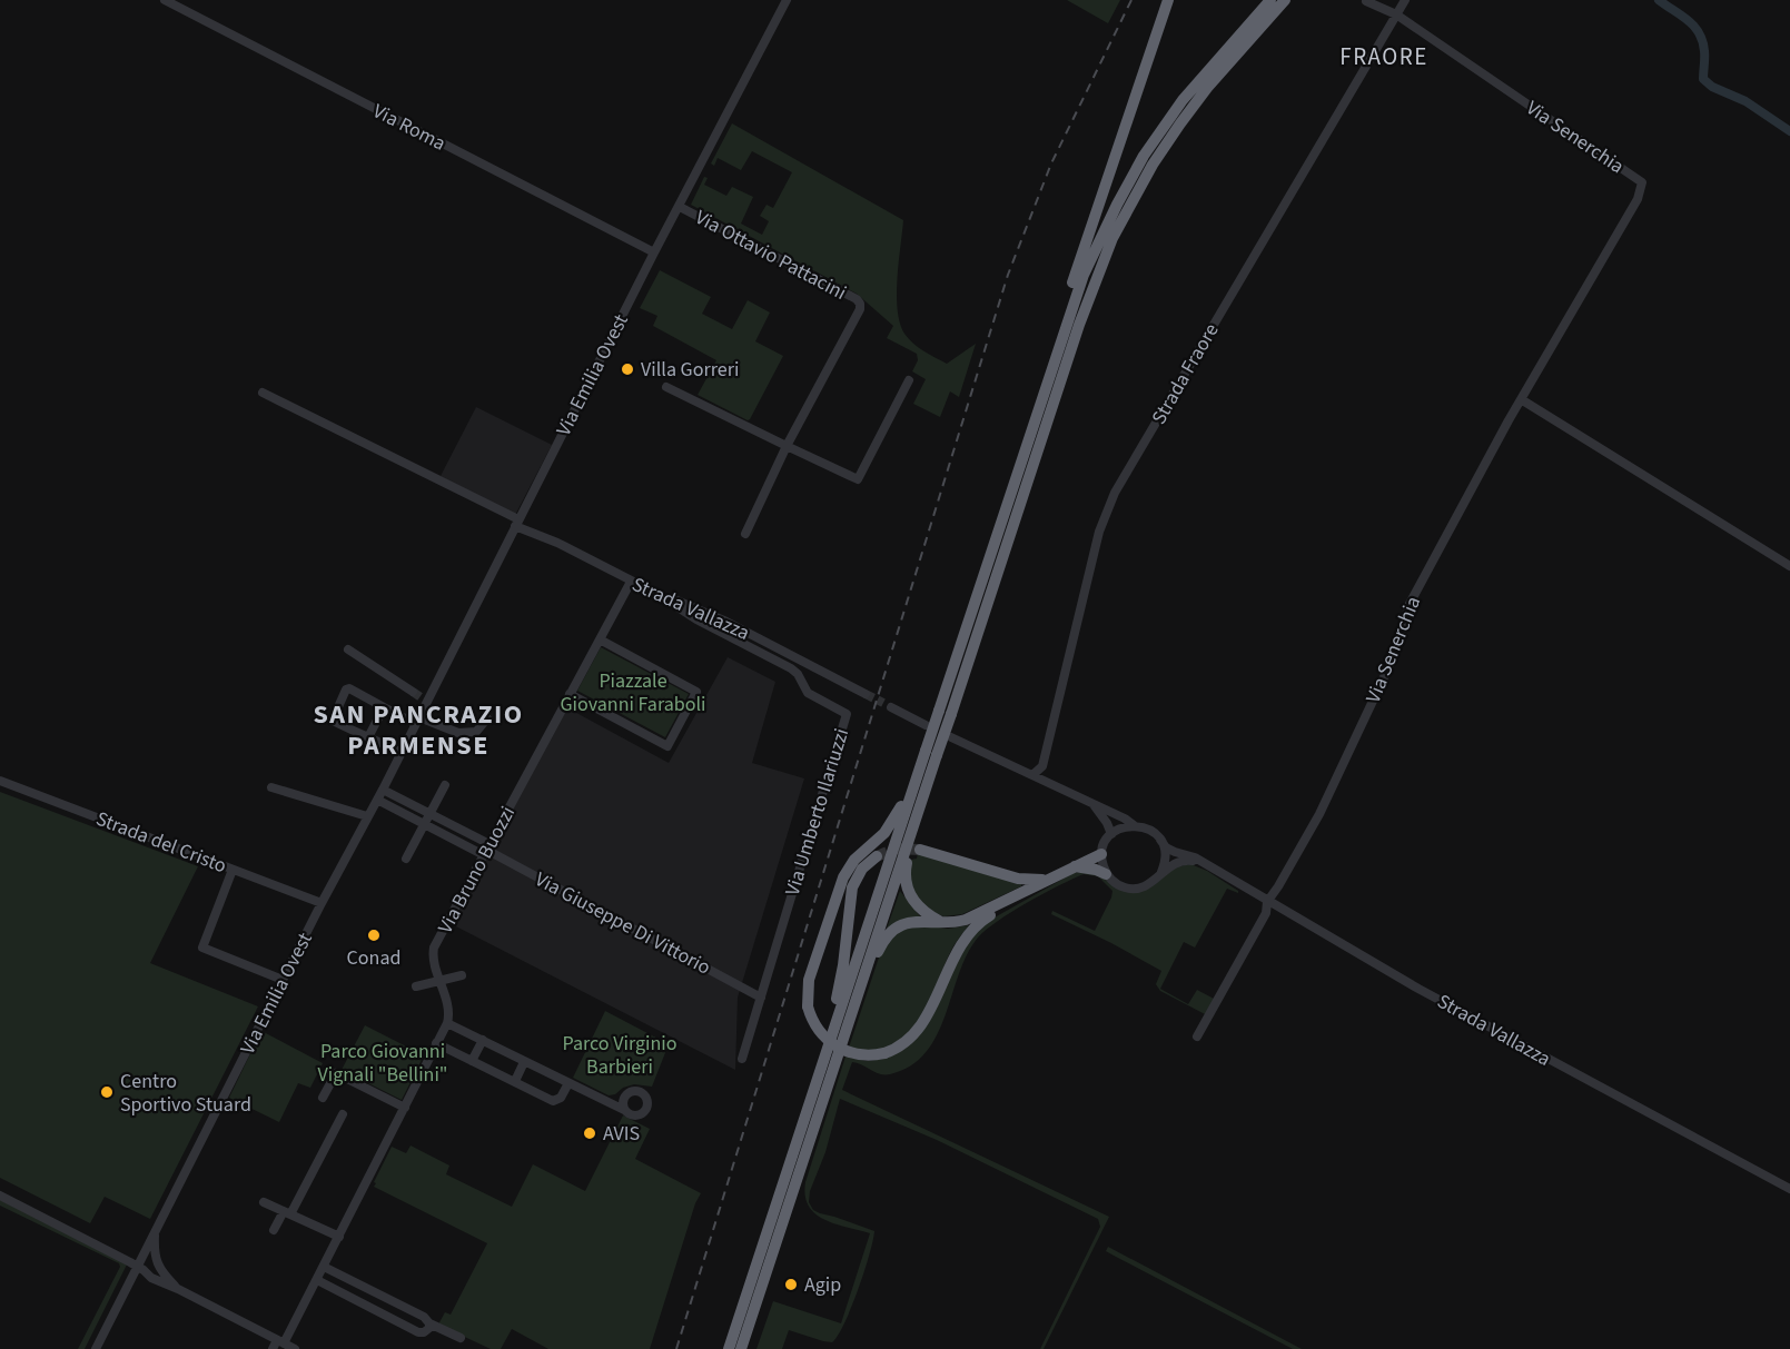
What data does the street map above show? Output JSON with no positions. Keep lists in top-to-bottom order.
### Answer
{
  "streets": {
    "street": [
      "Via Roma",
      "Via Senerchia",
      "Via Ottavio Pattacini",
      "Strada Fraore",
      "Via Emilia Ovest",
      "Strada Vallazza",
      "Via Umberto Ilariuzzi",
      "Strada del Cristo",
      "Via Bruno Buozzi",
      "Via Giuseppe Di Vittorio"
    ]
  },
  "crossings": [
    ["Via Roma", "Via Emilia Ovest"],
    ["Via Senerchia", "Strada Fraore"],
    ["Via Senerchia", "Strada Vallazza"],
    ["Via Ottavio Pattacini", "Via Emilia Ovest"],
    ["Strada Fraore", "Strada Vallazza"],
    ["Via Emilia Ovest", "Strada Vallazza"],
    ["Via Emilia Ovest", "Strada del Cristo"],
    ["Strada Vallazza", "Via Umberto Ilariuzzi"],
    ["Strada Vallazza", "Via Bruno Buozzi"],
    ["Via Umberto Ilariuzzi", "Via Giuseppe Di Vittorio"],
    ["Via Bruno Buozzi", "Via Giuseppe Di Vittorio"]
  ],
  "districts": ["FRAORE", "SAN PANCRAZIO PARMENSE"],
  "parks": ["Piazzale Giovanni Faraboli", "Parco Virginio Barbieri", "Parco Giovanni Vignali \"Bellini\""],
  "places": [
    "Villa Gorreri",
    "Conad",
    "Centro Sportivo Stuard",
    "AVIS",
    "Agip"
  ]
}
